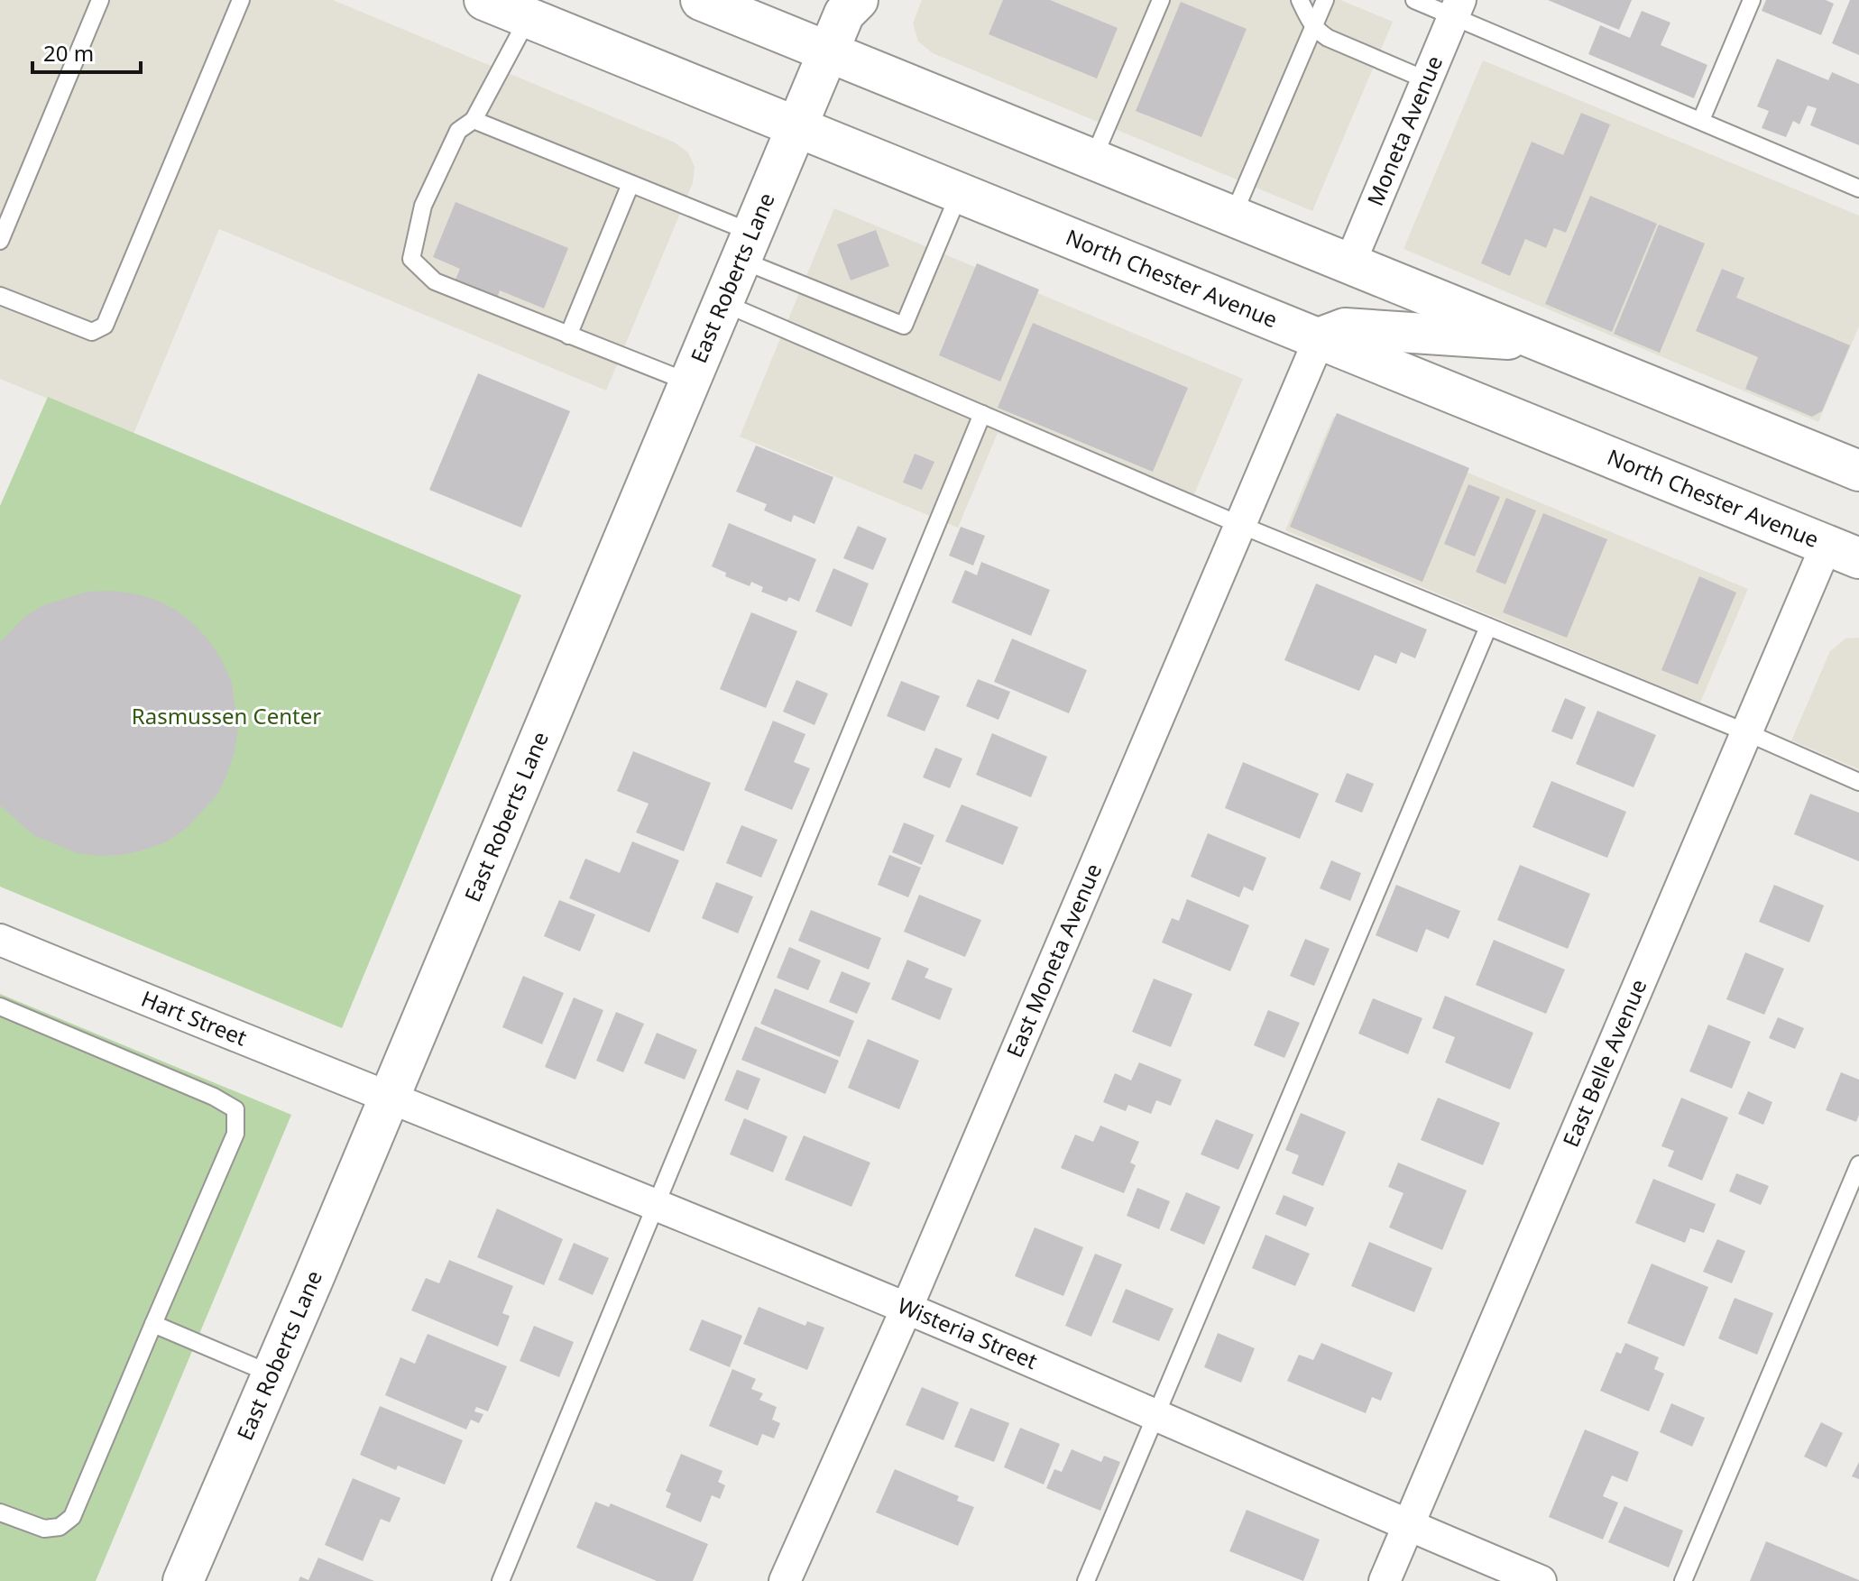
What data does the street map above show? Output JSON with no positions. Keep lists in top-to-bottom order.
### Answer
{
  "streets": {
    "main road": ["East Roberts Lane", "North Chester Avenue"],
    "street": [
      "Moneta Avenue",
      "East Moneta Avenue",
      "Hart Street",
      "East Belle Avenue",
      "Wisteria Street"
    ]
  },
  "crossings": [
    ["East Roberts Lane", "North Chester Avenue"],
    ["East Roberts Lane", "Hart Street"],
    ["East Roberts Lane", "Wisteria Street"],
    ["North Chester Avenue", "East Moneta Avenue"],
    ["North Chester Avenue", "East Belle Avenue"],
    ["East Moneta Avenue", "Wisteria Street"],
    ["Hart Street", "Wisteria Street"],
    ["East Belle Avenue", "Wisteria Street"]
  ],
  "parks": ["Rasmussen Center"],
  "scale_bar": "20 m"
}
